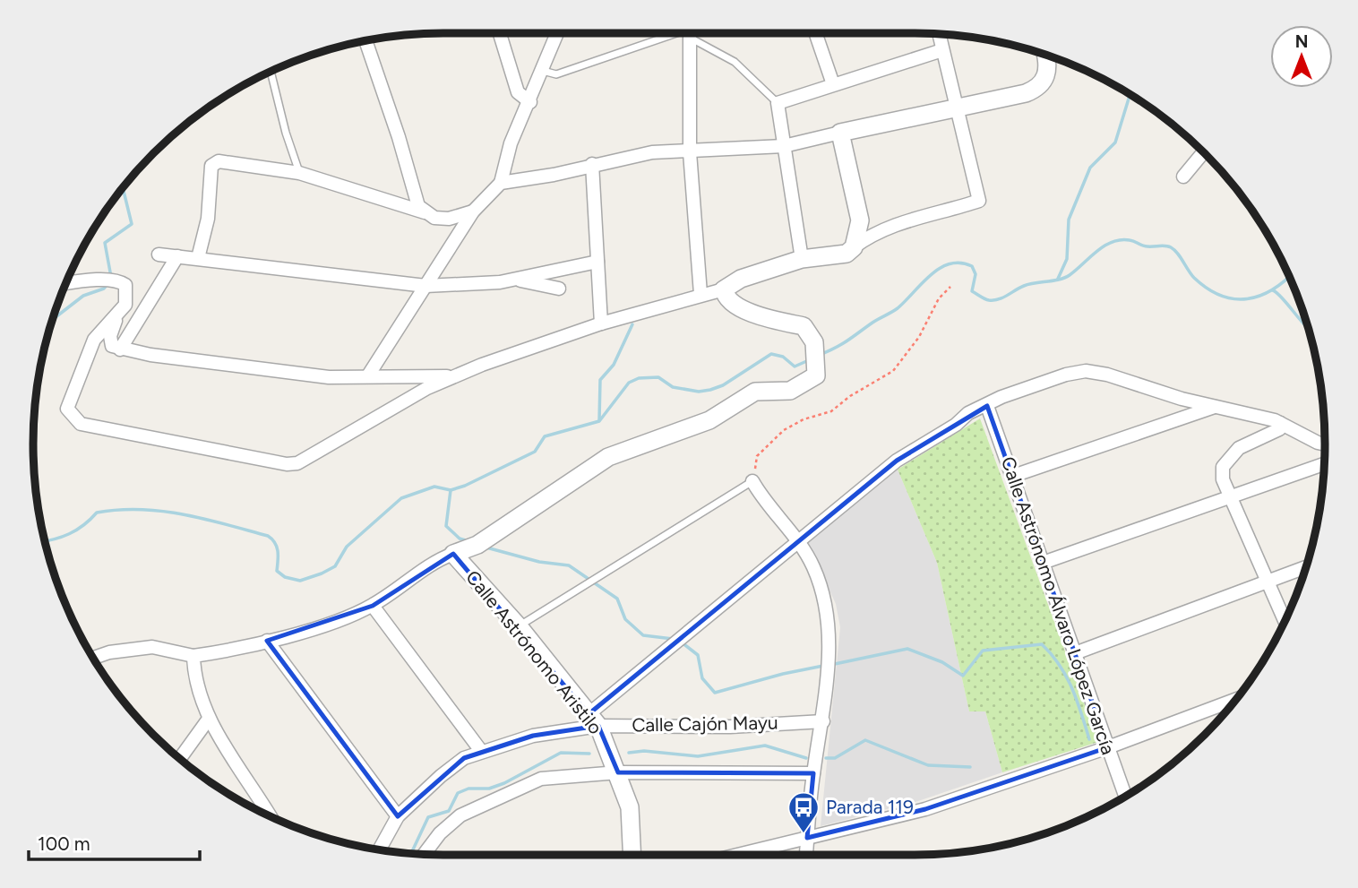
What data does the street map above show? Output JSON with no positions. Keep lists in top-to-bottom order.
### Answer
{
  "streets": {
    "street": ["Calle Astrónomo Álvaro López García", "Calle Astrónomo Aristilo", "Calle Cajón Mayu"]
  },
  "crossings": [
    ["Calle Astrónomo Aristilo", "Calle Cajón Mayu"]
  ],
  "places": {
    "bus stop": ["Parada 119"]
  },
  "scale_bar": "100 m",
  "north": "top"
}
